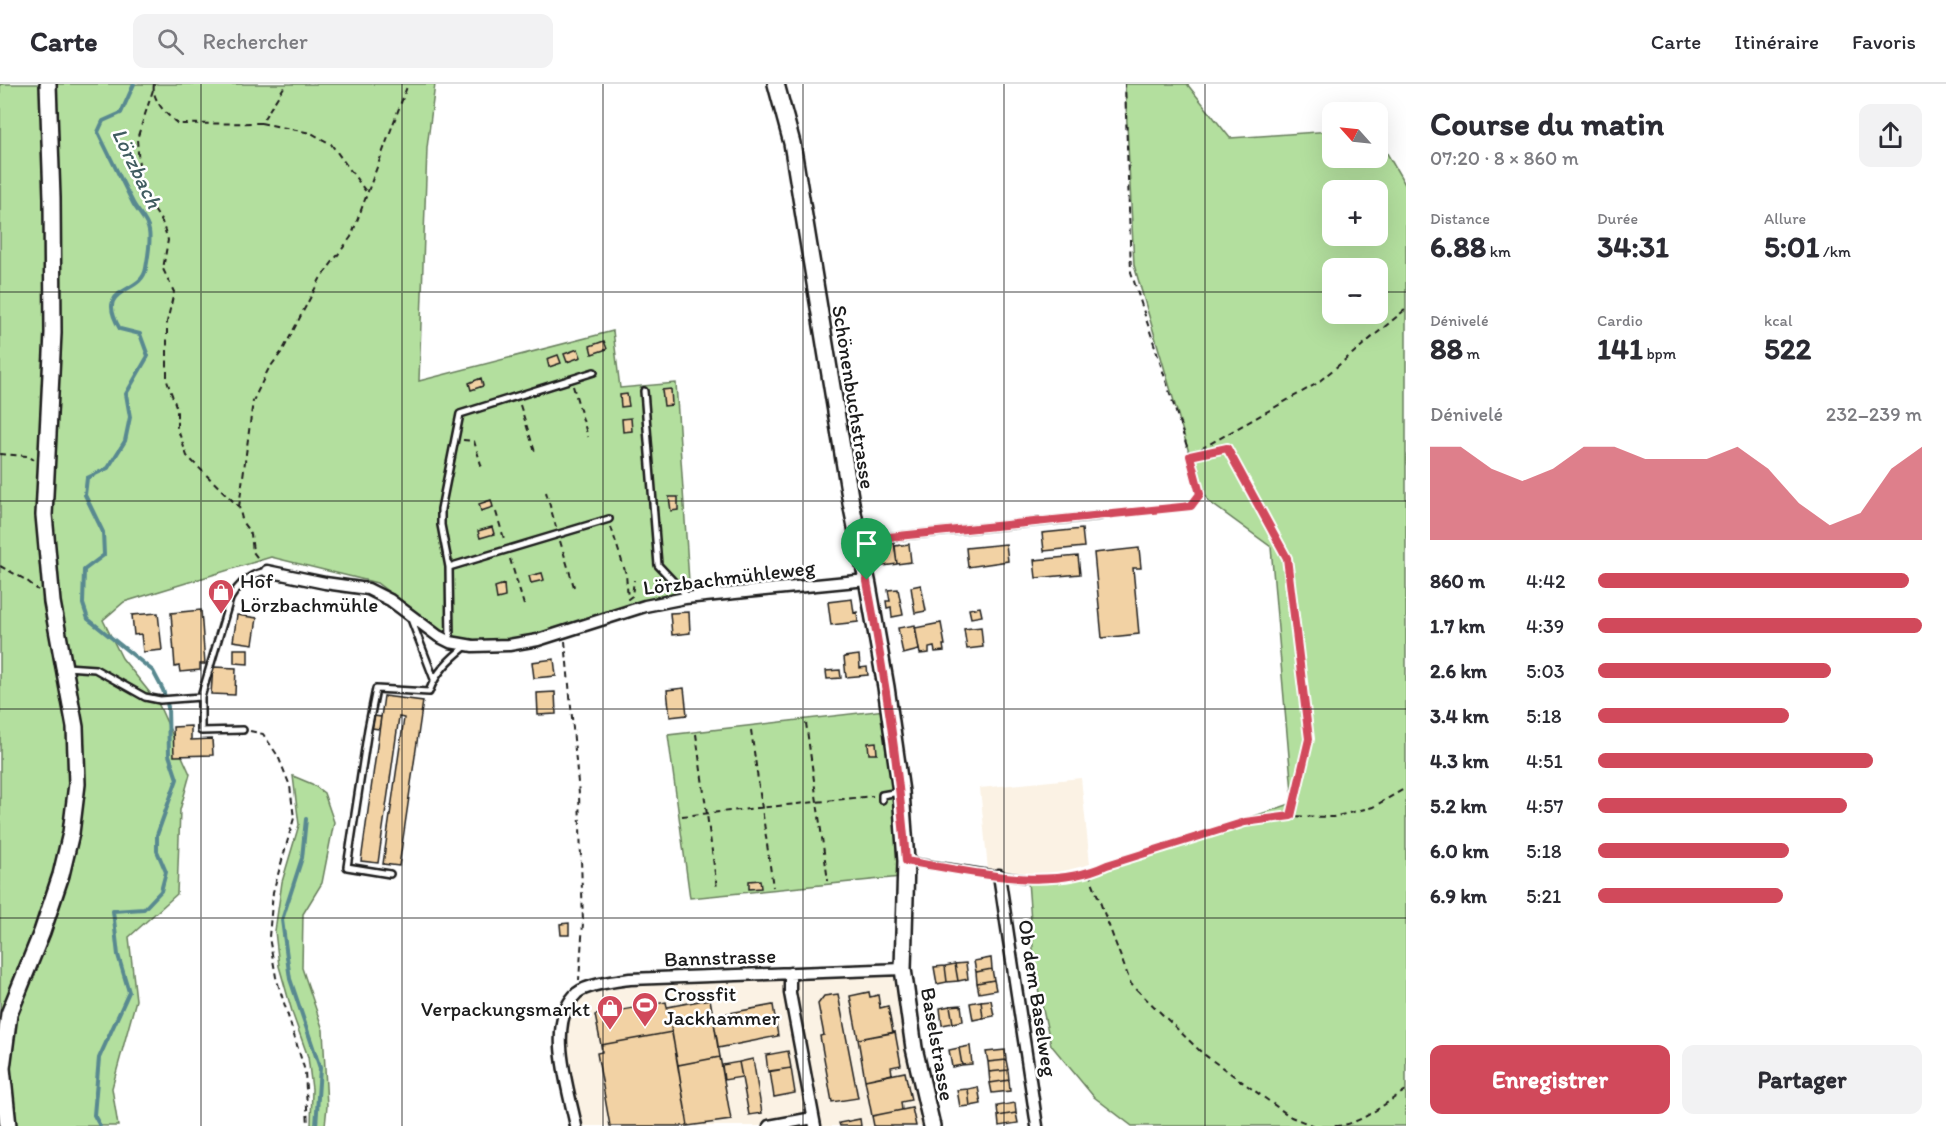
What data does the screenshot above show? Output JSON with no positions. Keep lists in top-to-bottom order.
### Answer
{
  "streets": {
    "street": [
      "Schönenbuchstrasse",
      "Lörzbachmühleweg",
      "Bannstrasse",
      "Ob dem Baselweg",
      "Baselstrasse"
    ]
  },
  "crossings": [
    ["Schönenbuchstrasse", "Lörzbachmühleweg"],
    ["Schönenbuchstrasse", "Bannstrasse"],
    ["Schönenbuchstrasse", "Baselstrasse"],
    ["Bannstrasse", "Baselstrasse"]
  ],
  "water": ["Lörzbach"],
  "places": {
    "shop": ["Hof Lörzbachmühle", "Verpackungsmarkt"],
    "sports": ["Crossfit Jackhammer"]
  },
  "north": "top left",
  "page": {
    "header": "Carte",
    "search": "Rechercher",
    "nav": ["Carte", "Itinéraire", "Favoris"],
    "heading": ["Course du matin", "07:20 · 8 × 860 m"],
    "map_buttons": ["+", "−"],
    "stats": [
      ["Distance", "6.88 km"],
      ["Durée", "34:31"],
      ["Allure", "5:01 /km"],
      ["Dénivelé", "88 m"],
      ["Cardio", "141 bpm"],
      ["kcal", "522"]
    ],
    "chart": ["Dénivelé", "232–239 m"],
    "list": [
      {
        "name": "860 m",
        "note": "4:42"
      },
      {
        "name": "1.7 km",
        "note": "4:39"
      },
      {
        "name": "2.6 km",
        "note": "5:03"
      },
      {
        "name": "3.4 km",
        "note": "5:18"
      },
      {
        "name": "4.3 km",
        "note": "4:51"
      },
      {
        "name": "5.2 km",
        "note": "4:57"
      },
      {
        "name": "6.0 km",
        "note": "5:18"
      },
      {
        "name": "6.9 km",
        "note": "5:21"
      }
    ],
    "buttons": ["Enregistrer", "Partager"]
  }
}
